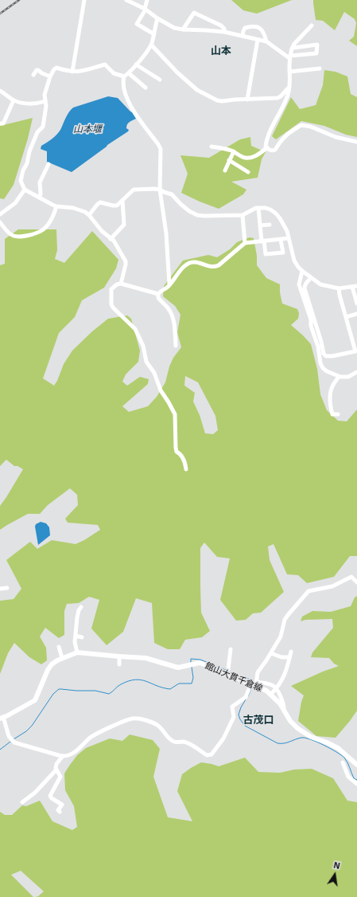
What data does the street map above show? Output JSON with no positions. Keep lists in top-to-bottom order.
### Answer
{
  "streets": {
    "main road": ["館山大貫千倉線"]
  },
  "districts": ["山本", "古茂口"],
  "water": ["山本堰"],
  "north": "top"
}
